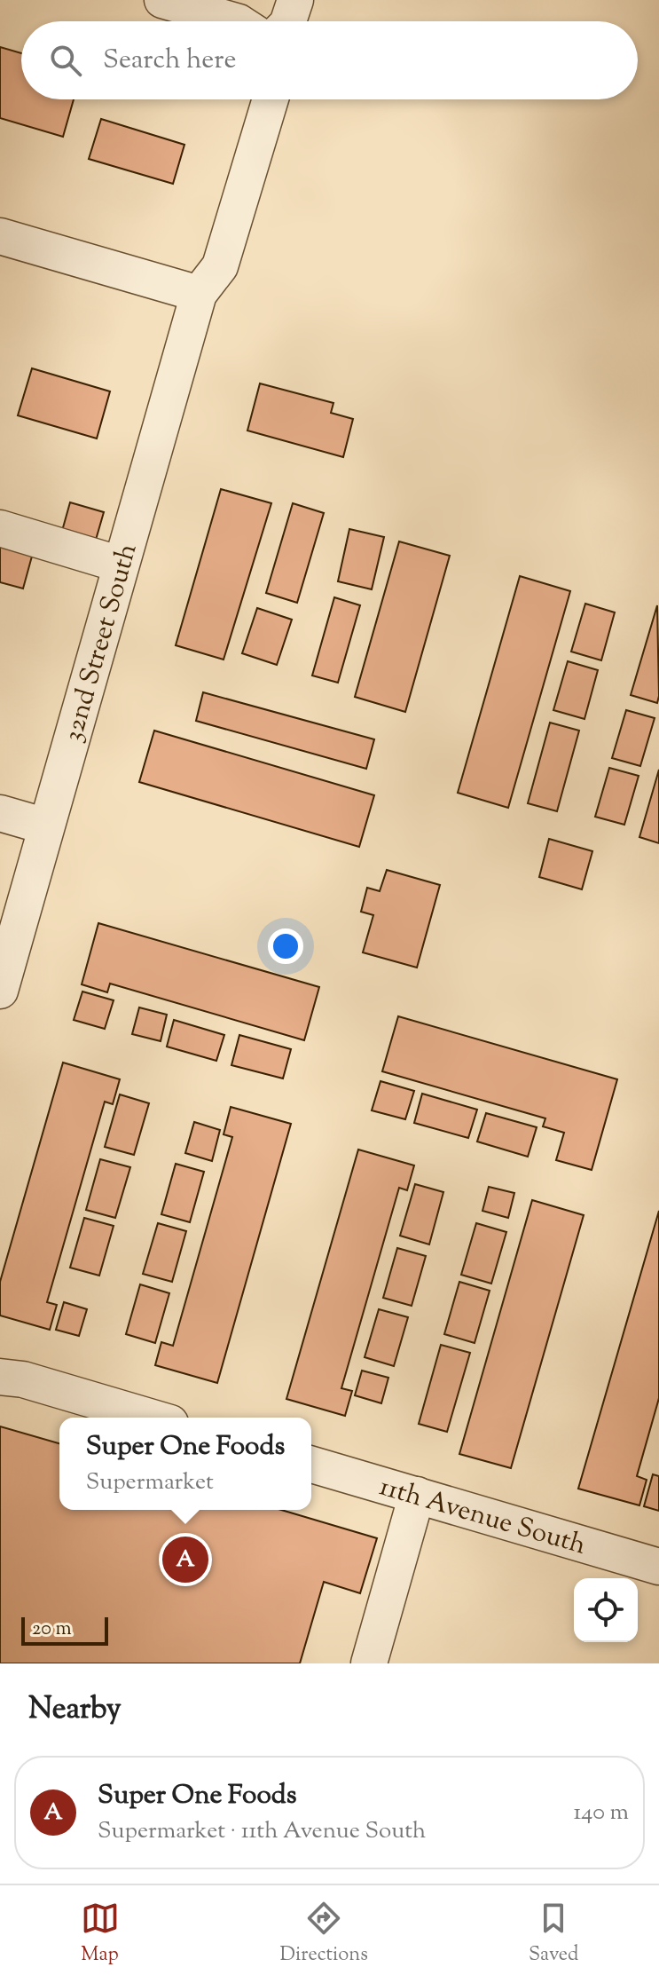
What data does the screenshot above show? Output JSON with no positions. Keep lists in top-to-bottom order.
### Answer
{
  "streets": {
    "street": ["32nd Street South", "11th Avenue South"]
  },
  "scale_bar": "20 m",
  "page": {
    "search": "Search here",
    "popup": ["Super One Foods", "Supermarket"],
    "pins": "A",
    "scale": "20 m",
    "heading": "Nearby",
    "list": [
      {
        "mark": "A",
        "name": "Super One Foods",
        "note": "Supermarket · 11th Avenue South",
        "value": "140 m"
      }
    ],
    "nav": ["Map", "Directions", "Saved"]
  }
}
